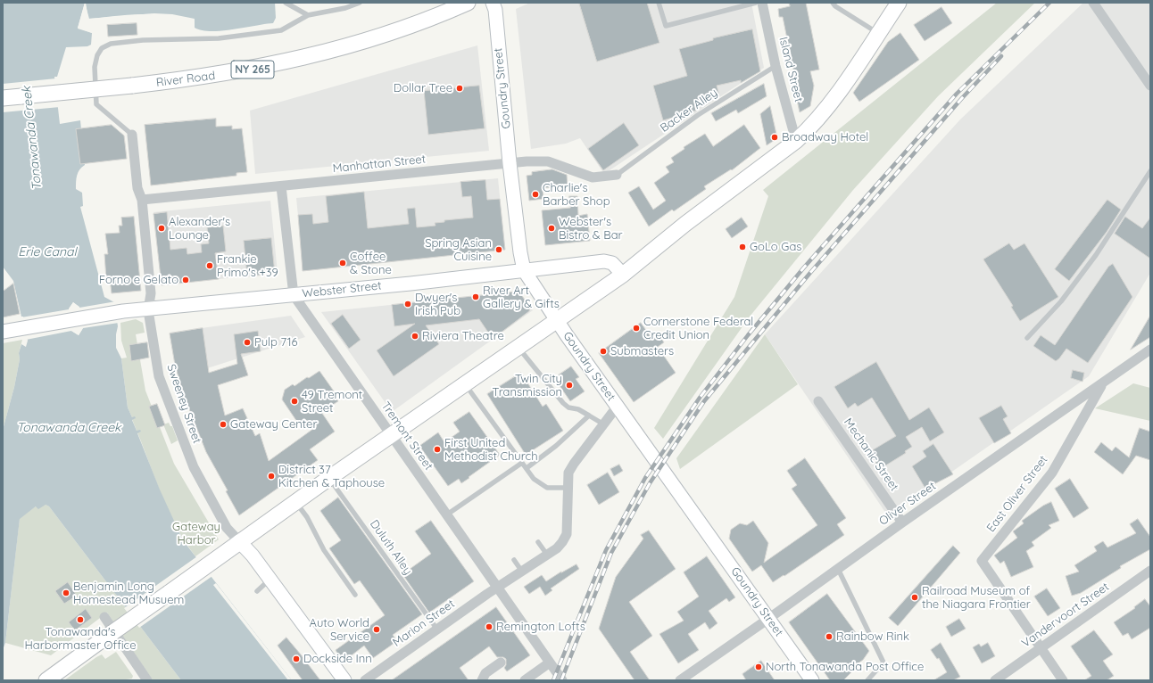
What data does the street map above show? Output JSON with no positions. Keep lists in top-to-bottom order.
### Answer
{
  "streets": {
    "main road": ["NY 265", "River Road"],
    "street": [
      "Island Street",
      "Goundry Street",
      "Manhattan Street",
      "Webster Street",
      "Sweeney Street",
      "Tremont Street",
      "Mechanic Street",
      "East Oliver Street",
      "Oliver Street",
      "Vandervoort Street",
      "Marion Street"
    ],
    "lane": ["Backer Alley", "Duluth Alley"]
  },
  "crossings": [
    ["Island Street", "Backer Alley"],
    ["Goundry Street", "Manhattan Street"],
    ["Goundry Street", "Webster Street"],
    ["Goundry Street", "Oliver Street"],
    ["Goundry Street", "Marion Street"],
    ["Backer Alley", "Manhattan Street"],
    ["Manhattan Street", "Sweeney Street"],
    ["Manhattan Street", "Tremont Street"],
    ["Webster Street", "Sweeney Street"],
    ["Webster Street", "Tremont Street"],
    ["Tremont Street", "Marion Street"],
    ["Mechanic Street", "Oliver Street"],
    ["East Oliver Street", "Oliver Street"],
    ["East Oliver Street", "Vandervoort Street"],
    ["Duluth Alley", "Marion Street"]
  ],
  "water": ["Tonawanda Creek", "Erie Canal"],
  "parks": ["Gateway Harbor"],
  "places": [
    "Dollar Tree",
    "Broadway Hotel",
    "Charlie's Barber Shop",
    "Alexander's Lounge",
    "Webster's Bistro & Bar",
    "GoLo Gas",
    "Spring Asian Cuisine",
    "Coffee & Stone",
    "Frankie Primo's +39",
    "Forno e Gelato",
    "River Art Gallery & Gifts",
    "Dwyer's Irish Pub",
    "Cornerstone Federal Credit Union",
    "Riviera Theatre",
    "Pulp 716",
    "Submasters",
    "Twin City Transmission",
    "49 Tremont Street",
    "Gateway Center",
    "First United Methodist Church",
    "District 37 Kitchen & Taphouse",
    "Benjamin Long Homestead Musuem",
    "Railroad Museum of the Niagara Frontier",
    "Tonawanda's Harbormaster Office",
    "Remington Lofts",
    "Auto World Service",
    "Rainbow Rink",
    "Dockside Inn",
    "North Tonawanda Post Office"
  ]
}
